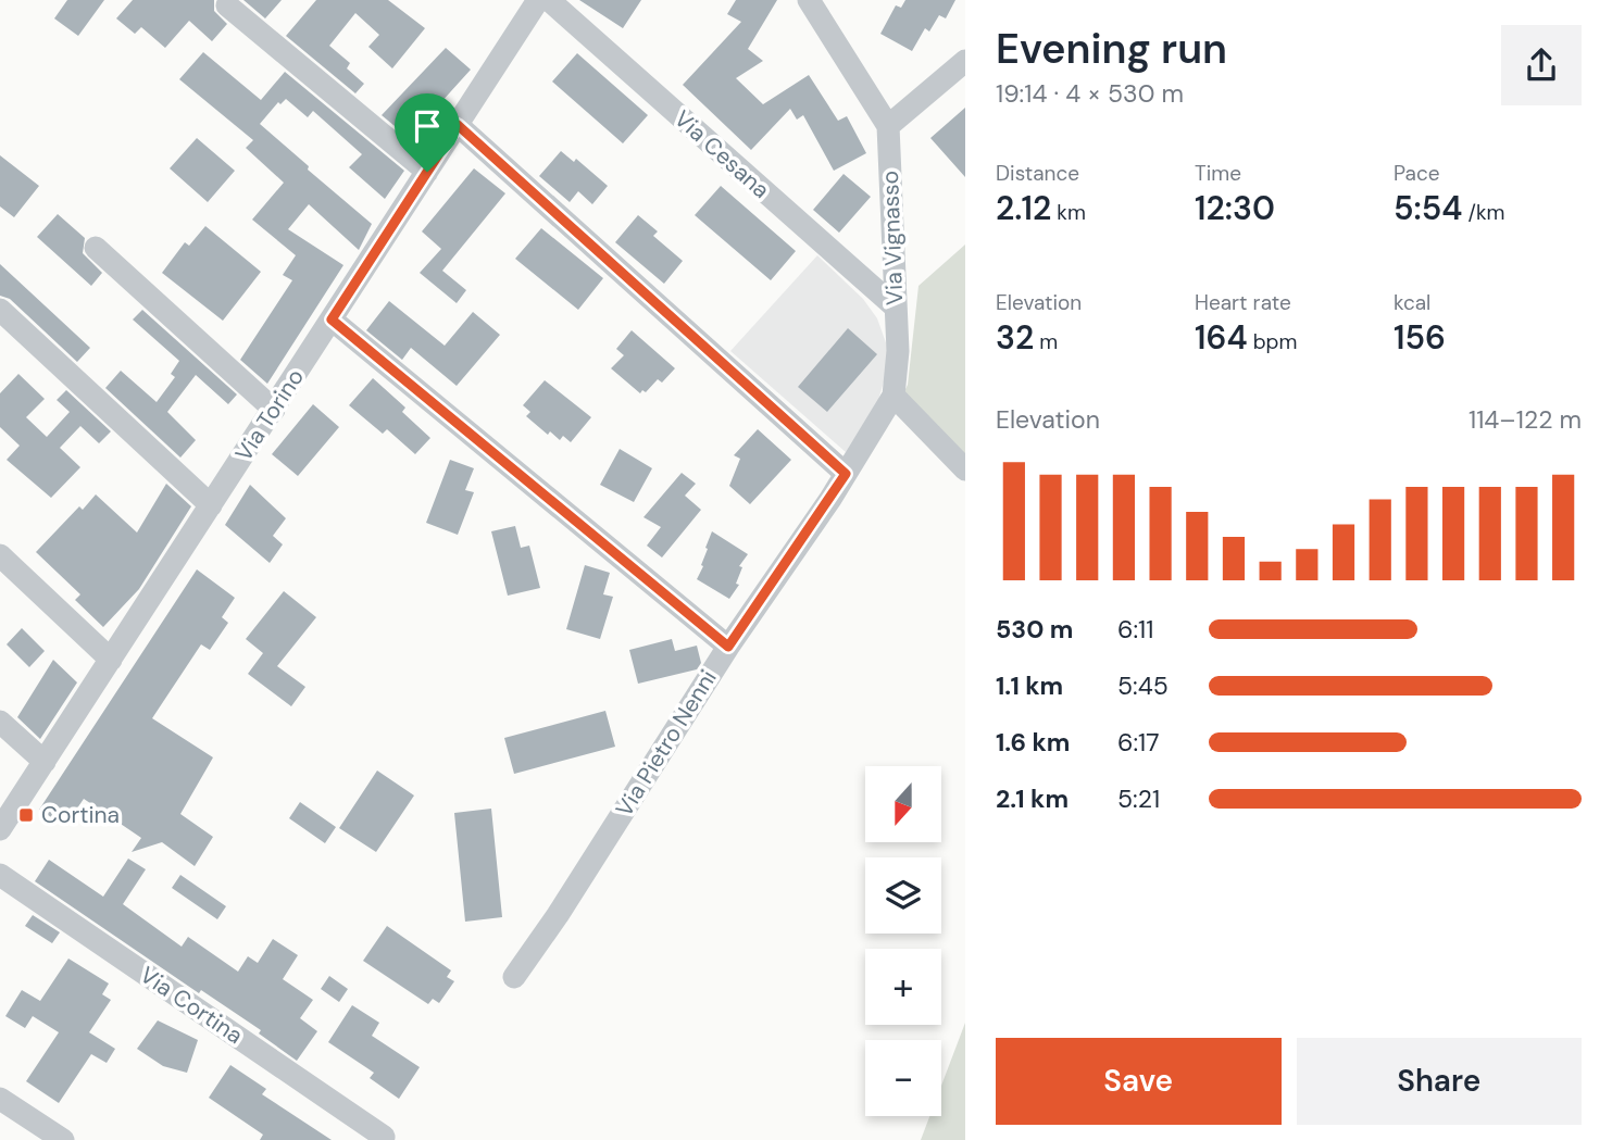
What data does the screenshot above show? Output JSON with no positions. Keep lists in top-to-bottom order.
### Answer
{
  "streets": {
    "street": [
      "Via Cesana",
      "Via Vignasso",
      "Via Torino",
      "Via Pietro Nenni",
      "Via Cortina"
    ]
  },
  "crossings": [
    ["Via Cesana", "Via Vignasso"],
    ["Via Cesana", "Via Torino"],
    ["Via Vignasso", "Via Pietro Nenni"]
  ],
  "places": {
    "transit": ["Cortina"]
  },
  "north": "bottom",
  "page": {
    "heading": ["Evening run", "19:14 · 4 × 530 m"],
    "stats": [
      ["Distance", "2.12 km"],
      ["Time", "12:30"],
      ["Pace", "5:54 /km"],
      ["Elevation", "32 m"],
      ["Heart rate", "164 bpm"],
      ["kcal", "156"]
    ],
    "chart": ["Elevation", "114–122 m"],
    "list": [
      {
        "name": "530 m",
        "note": "6:11"
      },
      {
        "name": "1.1 km",
        "note": "5:45"
      },
      {
        "name": "1.6 km",
        "note": "6:17"
      },
      {
        "name": "2.1 km",
        "note": "5:21"
      }
    ],
    "map_buttons": ["+", "−"],
    "buttons": ["Save", "Share"]
  }
}
